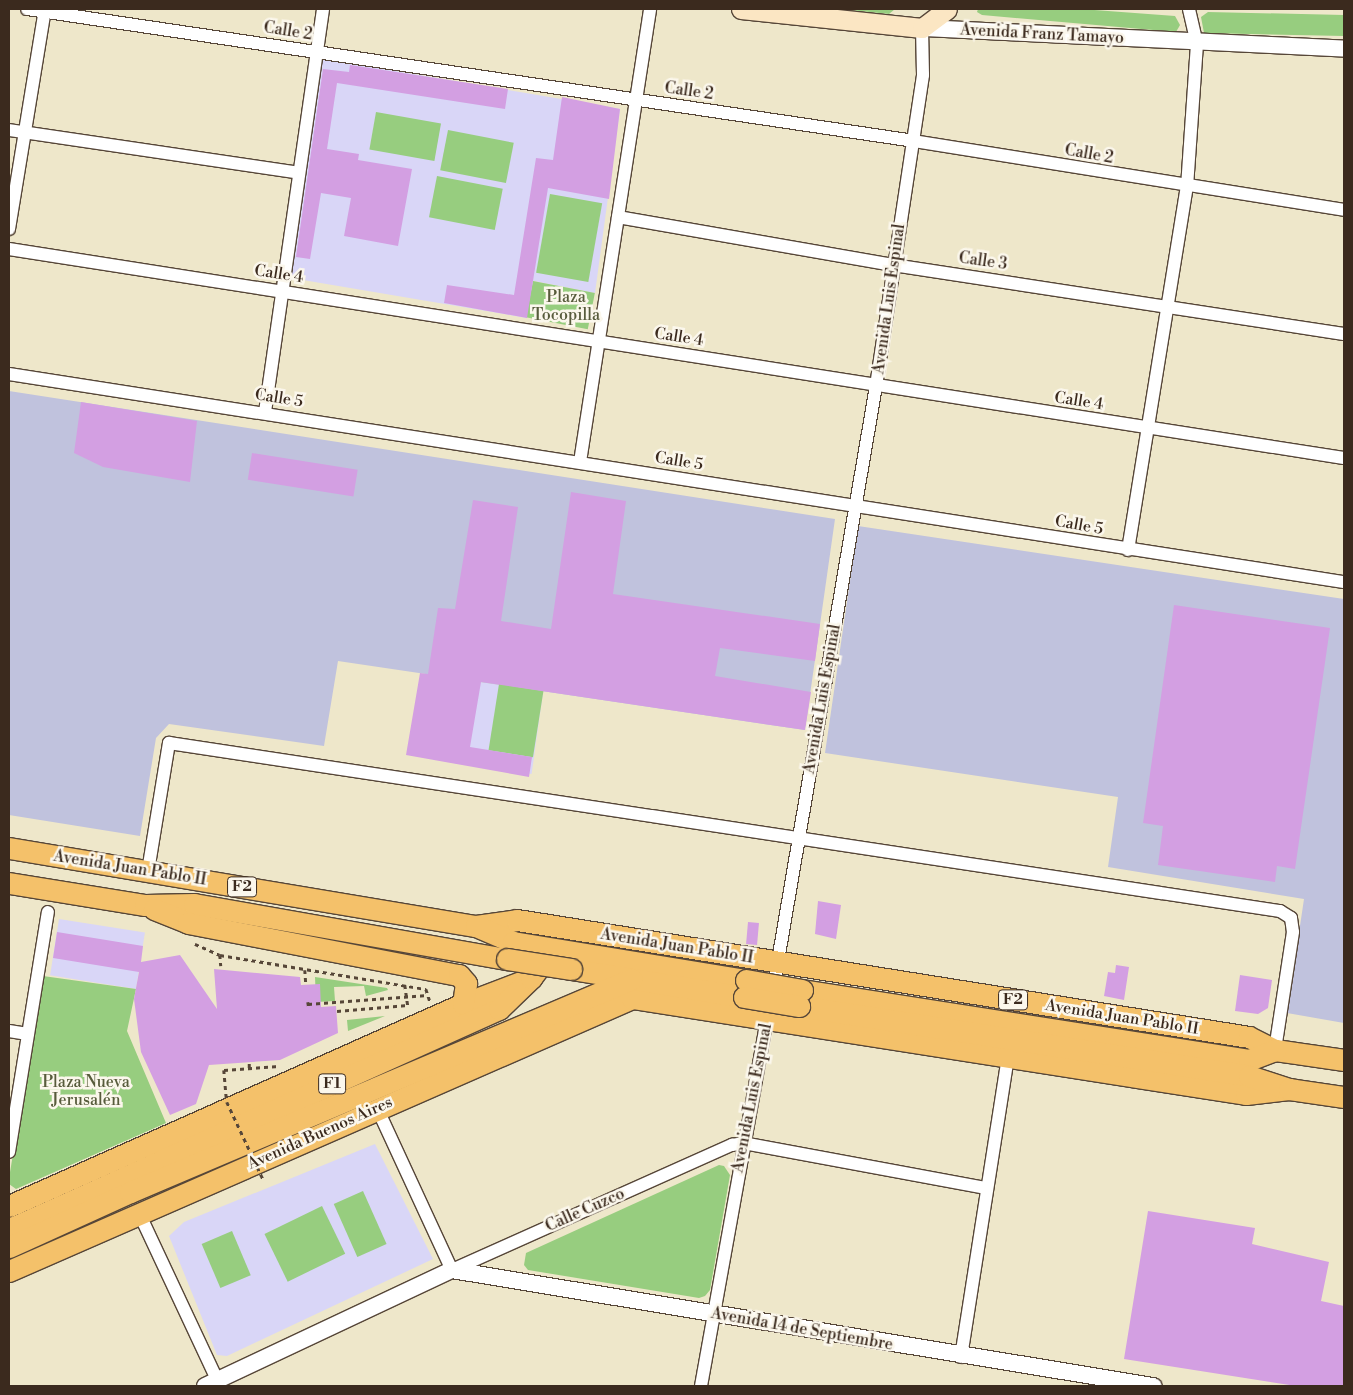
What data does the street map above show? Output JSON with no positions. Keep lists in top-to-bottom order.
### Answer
{
  "streets": {
    "main road": [
      "Avenida Franz Tamayo",
      "Avenida Luis Espinal",
      "Avenida Juan Pablo II",
      "F2",
      "F1",
      "Avenida Buenos Aires"
    ],
    "street": [
      "Calle 2",
      "Calle 3",
      "Calle 4",
      "Calle 5",
      "Calle Cuzco",
      "Avenida 14 de Septiembre"
    ]
  },
  "crossings": [
    ["Calle 2", "Avenida Luis Espinal"],
    ["Avenida Franz Tamayo", "Avenida Luis Espinal"],
    ["Calle 3", "Avenida Luis Espinal"],
    ["Calle 4", "Avenida Luis Espinal"],
    ["Avenida Luis Espinal", "Calle 5"],
    ["Avenida Luis Espinal", "Avenida Juan Pablo II"],
    ["Avenida Luis Espinal", "Calle Cuzco"],
    ["Avenida Luis Espinal", "Avenida 14 de Septiembre"],
    ["Avenida Juan Pablo II", "F2"],
    ["Avenida Juan Pablo II", "Avenida Buenos Aires"],
    ["F2", "F1"],
    ["Calle Cuzco", "Avenida 14 de Septiembre"]
  ],
  "parks": ["Plaza Tocopilla", "Plaza Nueva Jerusalén"]
}
